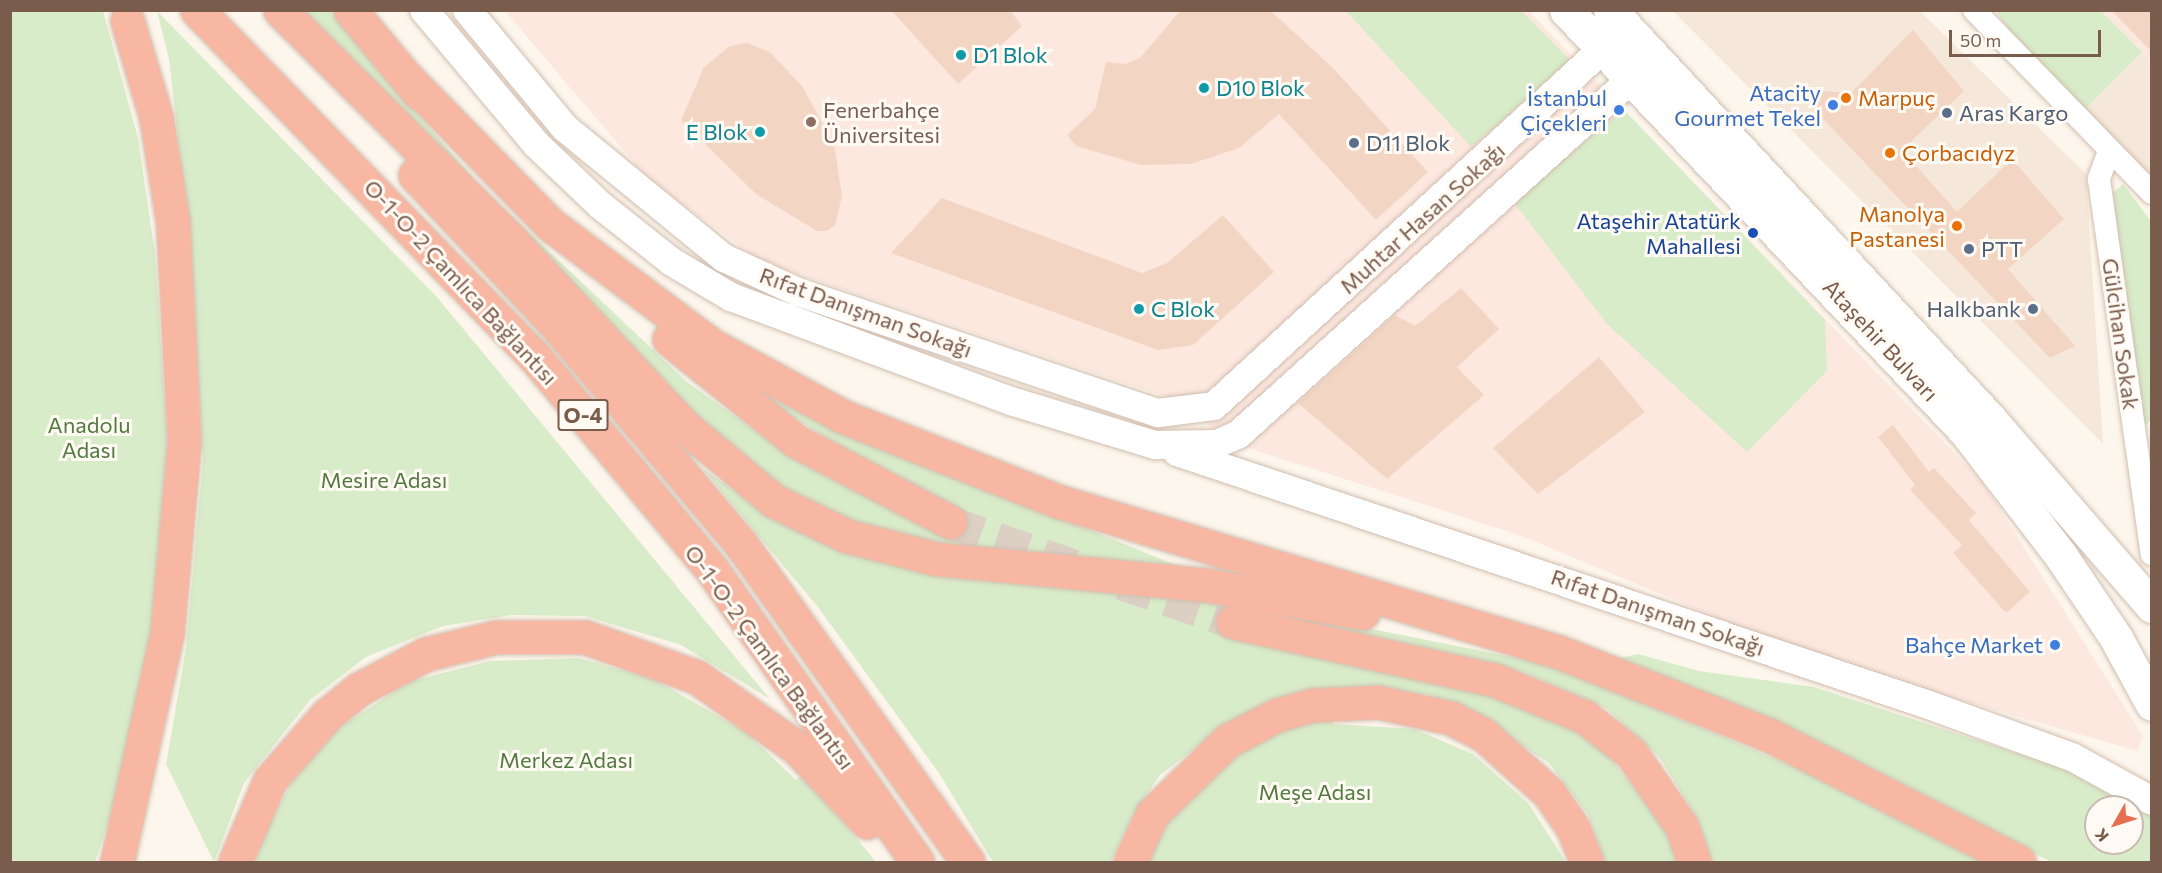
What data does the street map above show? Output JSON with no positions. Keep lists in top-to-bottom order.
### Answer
{
  "streets": {
    "highway": ["O-1-O-2 Çamlıca Bağlantısı", "O-4"],
    "main road": ["Ataşehir Bulvarı"],
    "street": ["Muhtar Hasan Sokağı", "Rıfat Danışman Sokağı", "Gülcihan Sokak"]
  },
  "crossings": [
    ["Muhtar Hasan Sokağı", "Rıfat Danışman Sokağı"],
    ["Muhtar Hasan Sokağı", "Ataşehir Bulvarı"]
  ],
  "parks": [
    "Anadolu Adası",
    "Mesire Adası",
    "Merkez Adası",
    "Meşe Adası"
  ],
  "places": [
    "D1 Blok",
    "D10 Blok",
    "Marpuç",
    "Atacity Gourmet Tekel",
    "İstanbul Çiçekleri",
    "Aras Kargo",
    "Fenerbahçe Üniversitesi",
    "E Blok",
    "D11 Blok",
    "Çorbacıdyz",
    "Manolya Pastanesi",
    "Ataşehir Atatürk Mahallesi",
    "PTT",
    "C Blok",
    "Halkbank",
    "Bahçe Market"
  ],
  "scale_bar": "50 m",
  "north": "bottom left"
}
